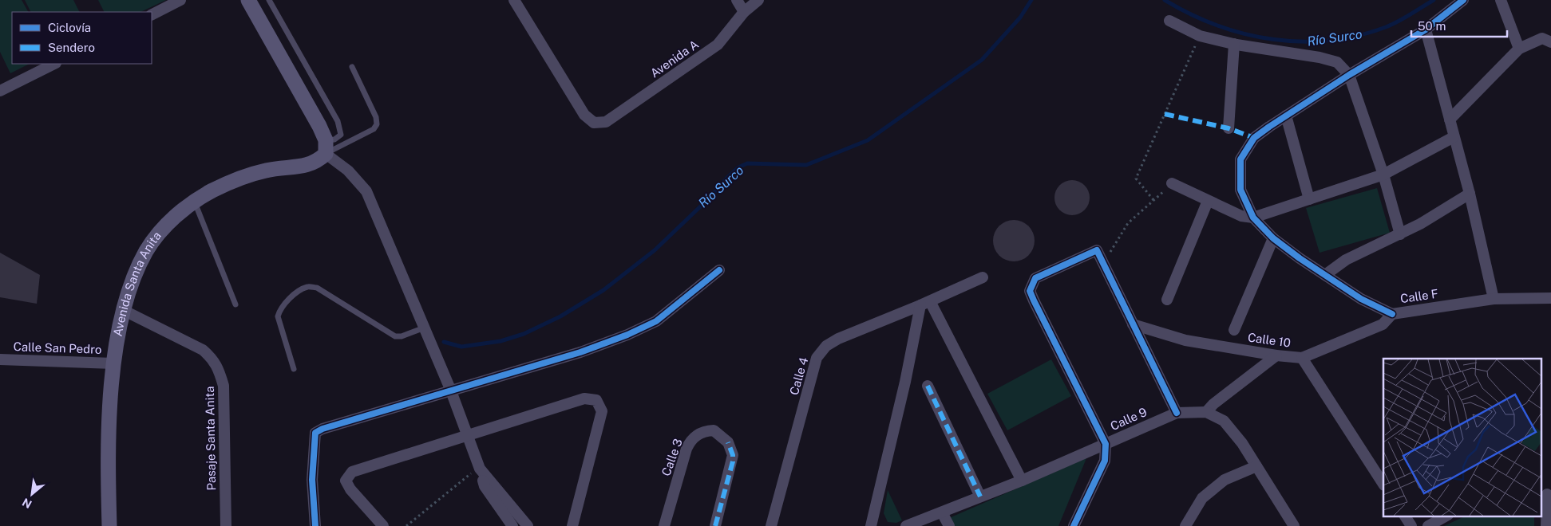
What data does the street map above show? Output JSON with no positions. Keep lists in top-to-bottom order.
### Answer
{
  "streets": {
    "street": [
      "Avenida A",
      "Avenida Santa Anita",
      "Calle F",
      "Calle 10",
      "Calle San Pedro",
      "Calle 4",
      "Calle 9",
      "Pasaje Santa Anita",
      "Calle 3"
    ]
  },
  "crossings": [
    ["Avenida Santa Anita", "Calle San Pedro"],
    ["Avenida Santa Anita", "Pasaje Santa Anita"],
    ["Calle F", "Calle 10"]
  ],
  "water": ["Río Surco"],
  "legend": ["Ciclovía", "Sendero"],
  "scale_bar": "50 m",
  "north": "bottom left"
}
